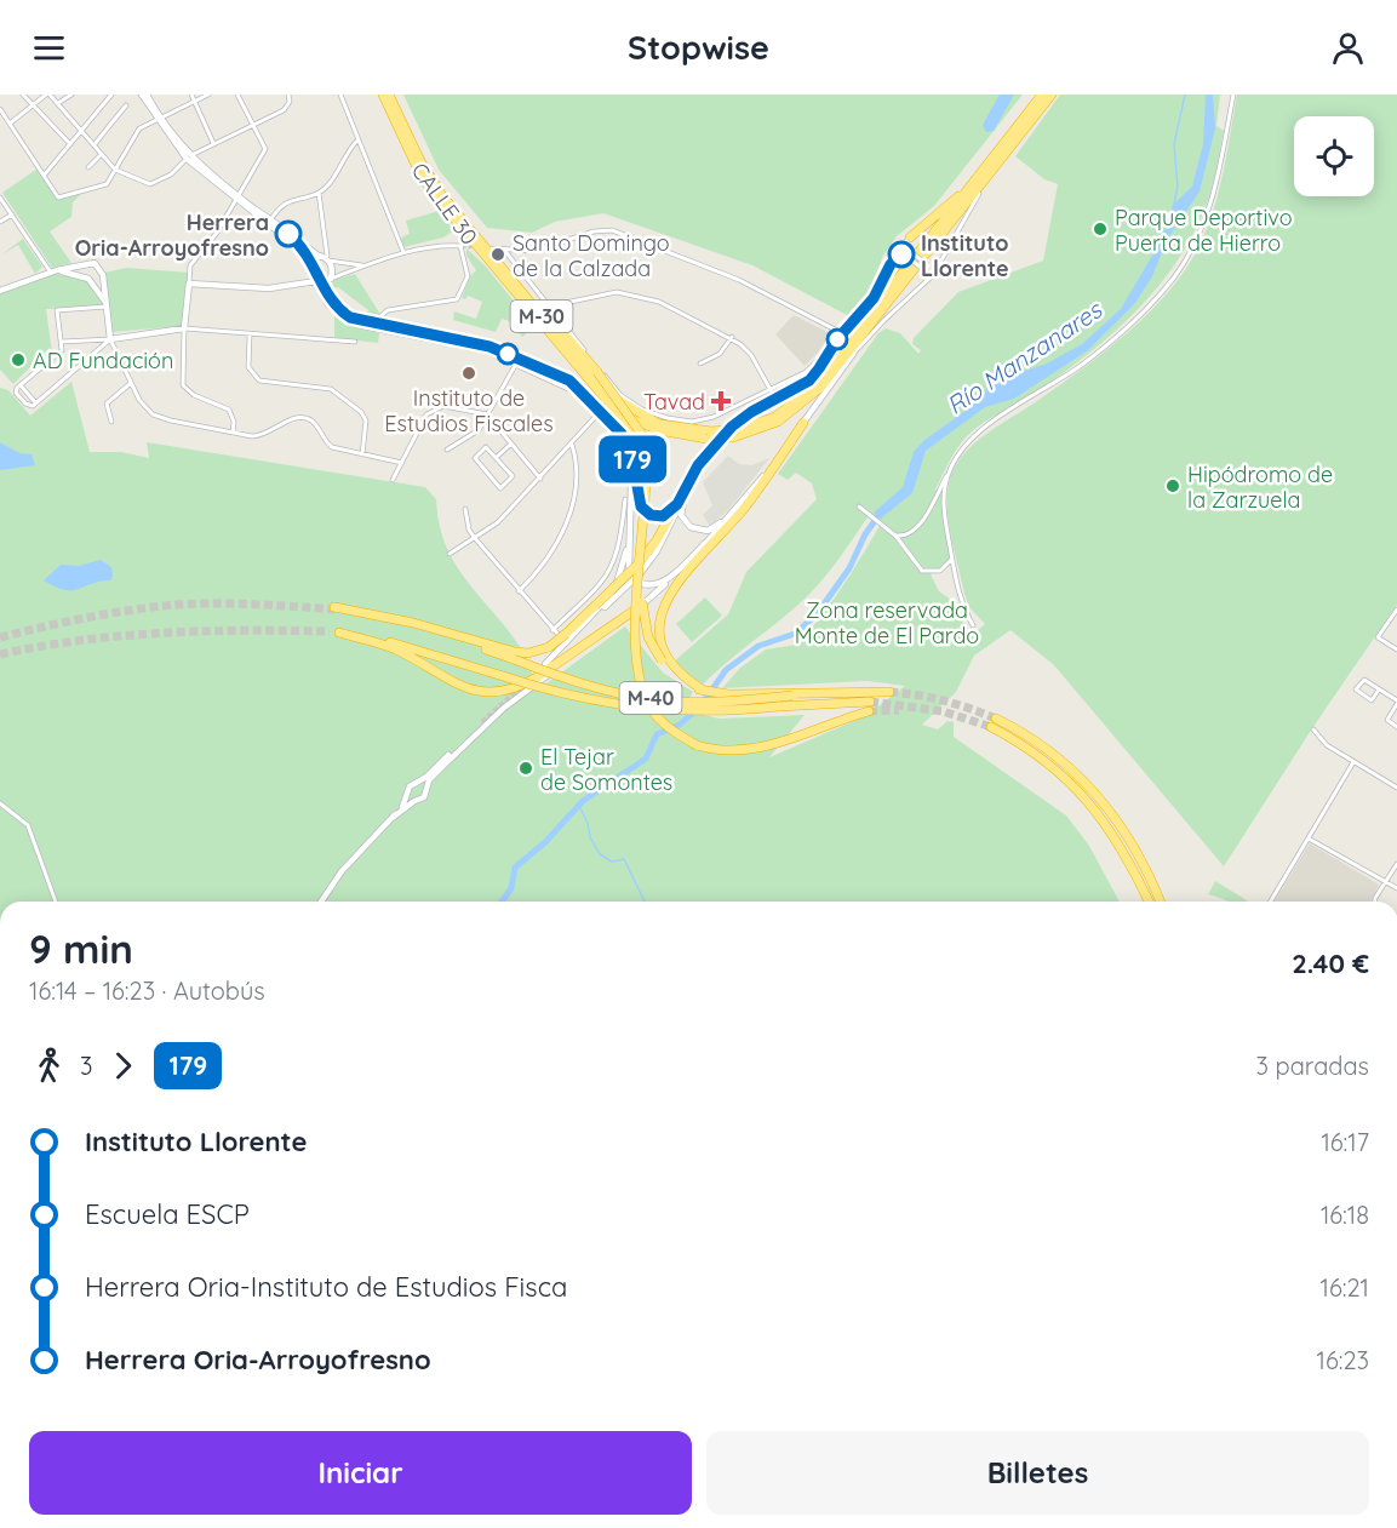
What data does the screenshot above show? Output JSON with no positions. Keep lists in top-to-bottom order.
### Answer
{
  "streets": {
    "highway": ["CALLE 30", "M-30", "M-40"]
  },
  "water": ["Río Manzanares"],
  "parks": ["Zona reservada Monte de El Pardo"],
  "places": {
    "other": [
      "Parque Deportivo Puerta de Hierro",
      "Herrera Oria-Arroyofresno",
      "Santo Domingo de la Calzada",
      "Instituto Llorente",
      "AD Fundación",
      "Instituto de Estudios Fiscales",
      "Hipódromo de la Zarzuela",
      "El Tejar de Somontes"
    ],
    "health": ["Tavad"]
  },
  "lines": ["bus line 179"],
  "page": {
    "header": "Stopwise",
    "on_map": "179",
    "heading": ["9 min", "16:14 – 16:23 · Autobús", "2.40 €"],
    "legs": ["3", "179", "3 paradas"],
    "list": [
      {
        "name": "Instituto Llorente",
        "value": "16:17"
      },
      {
        "name": "Escuela ESCP",
        "value": "16:18"
      },
      {
        "name": "Herrera Oria-Instituto de Estudios Fisca",
        "value": "16:21"
      },
      {
        "name": "Herrera Oria-Arroyofresno",
        "value": "16:23"
      }
    ],
    "buttons": ["Iniciar", "Billetes"]
  }
}
